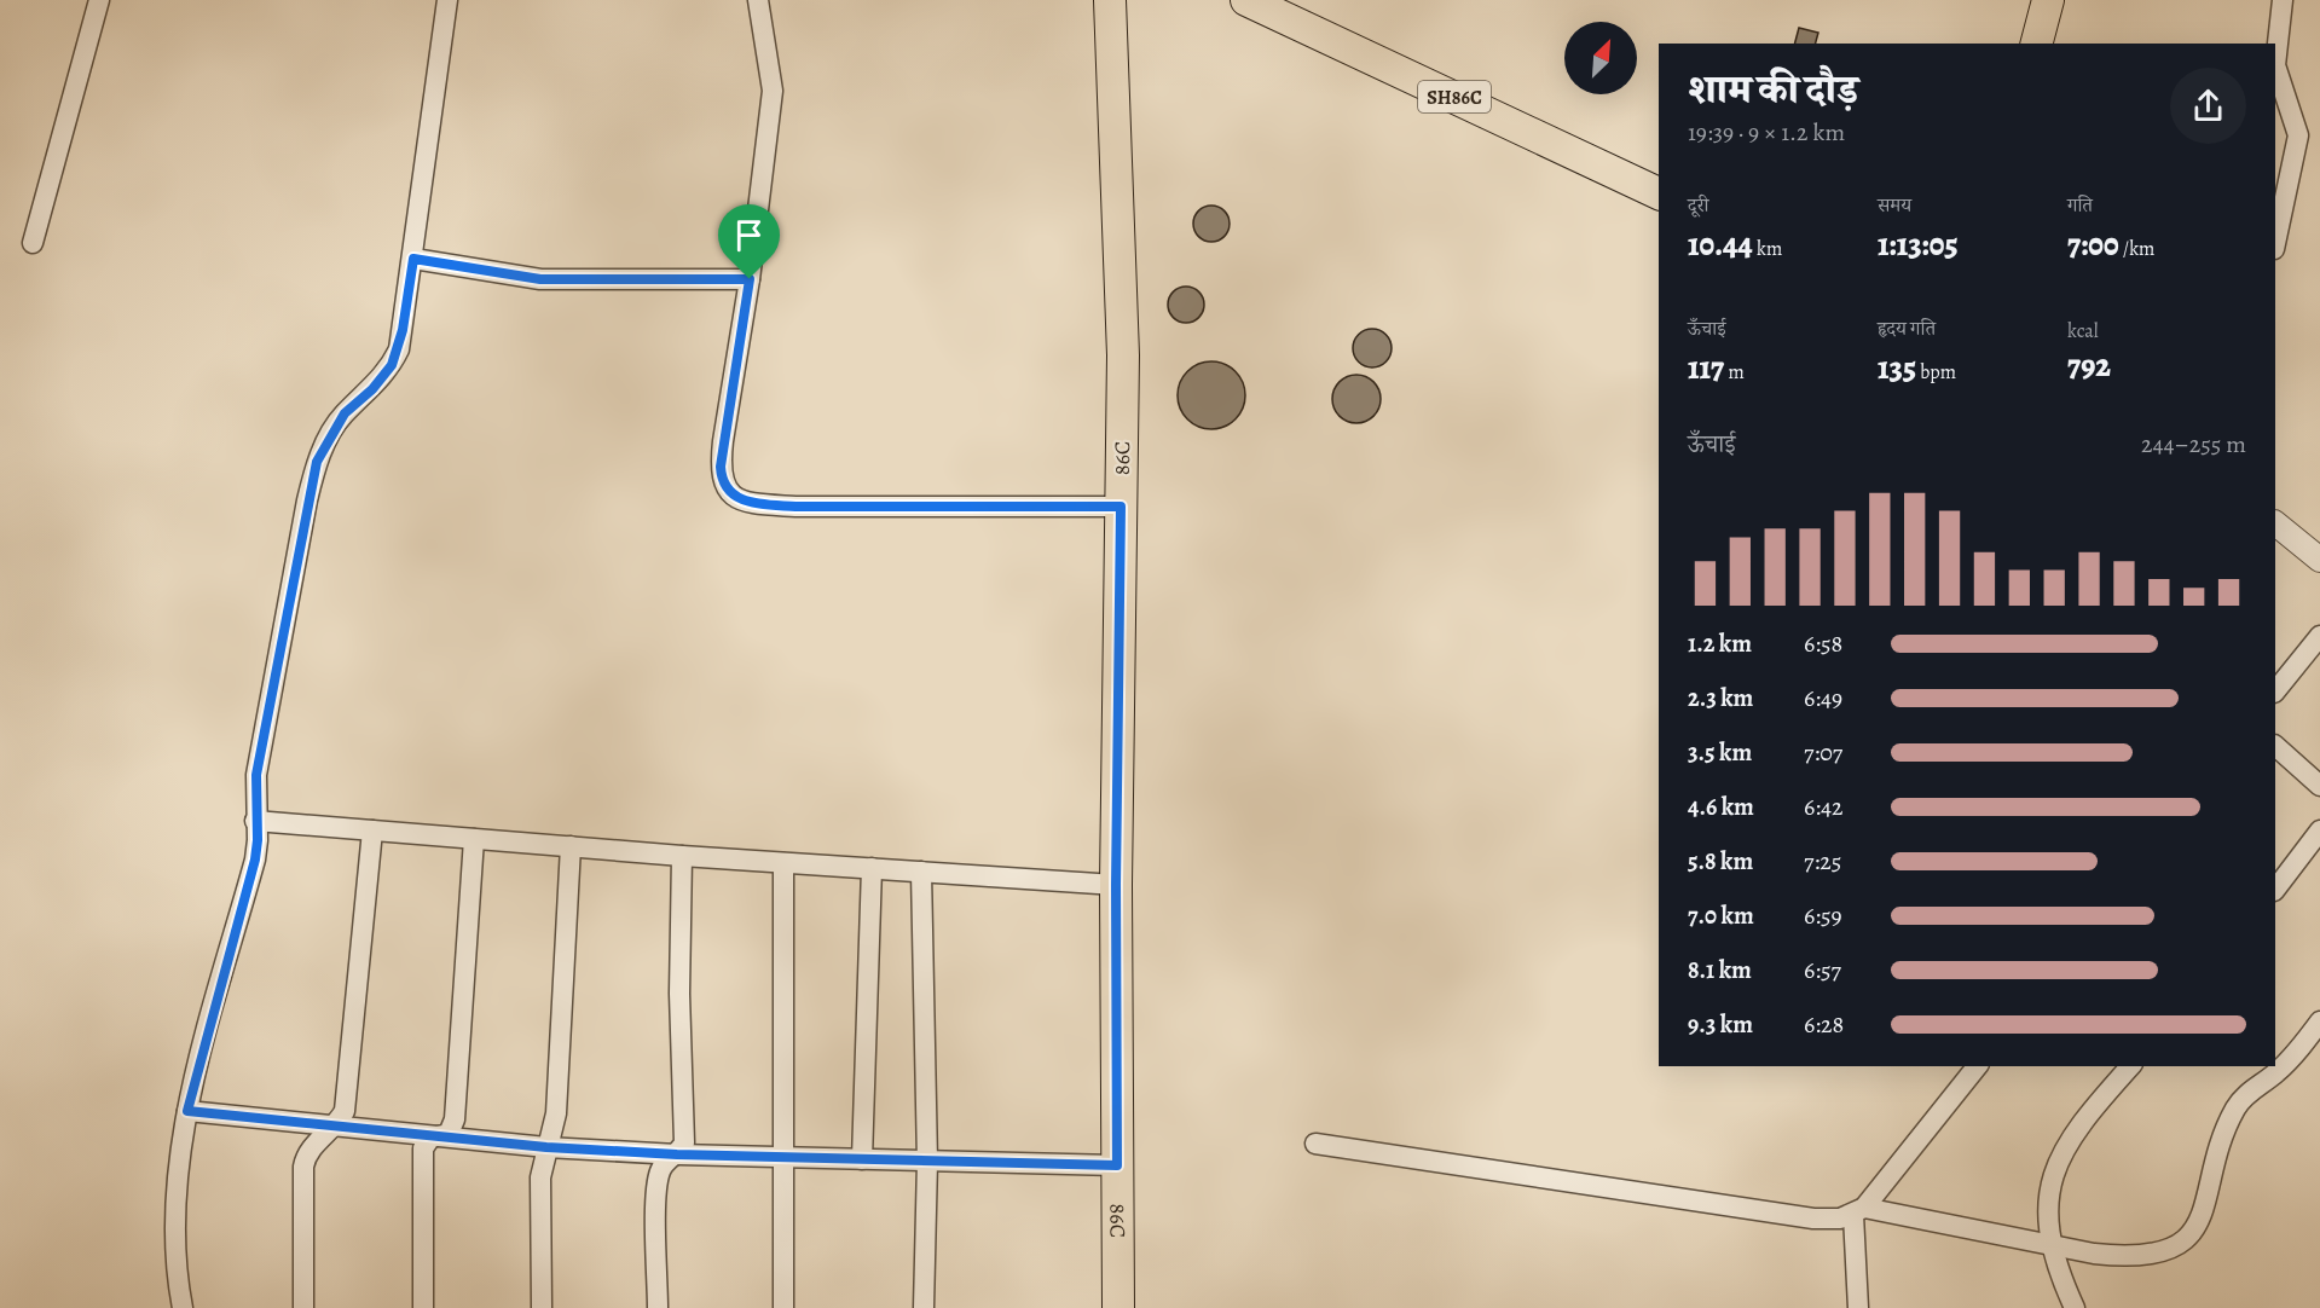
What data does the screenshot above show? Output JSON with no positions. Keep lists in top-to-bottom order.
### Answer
{
  "streets": {
    "main road": ["SH86C", "86C"]
  },
  "north": "top right",
  "page": {
    "heading": ["शाम की दौड़", "19:39 · 9 × 1.2 km"],
    "stats": [
      ["दूरी", "10.44 km"],
      ["समय", "1:13:05"],
      ["गति", "7:00 /km"],
      ["ऊँचाई", "117 m"],
      ["हृदय गति", "135 bpm"],
      ["kcal", "792"]
    ],
    "chart": ["ऊँचाई", "244–255 m"],
    "list": [
      {
        "name": "1.2 km",
        "note": "6:58"
      },
      {
        "name": "2.3 km",
        "note": "6:49"
      },
      {
        "name": "3.5 km",
        "note": "7:07"
      },
      {
        "name": "4.6 km",
        "note": "6:42"
      },
      {
        "name": "5.8 km",
        "note": "7:25"
      },
      {
        "name": "7.0 km",
        "note": "6:59"
      },
      {
        "name": "8.1 km",
        "note": "6:57"
      },
      {
        "name": "9.3 km",
        "note": "6:28"
      }
    ]
  }
}
